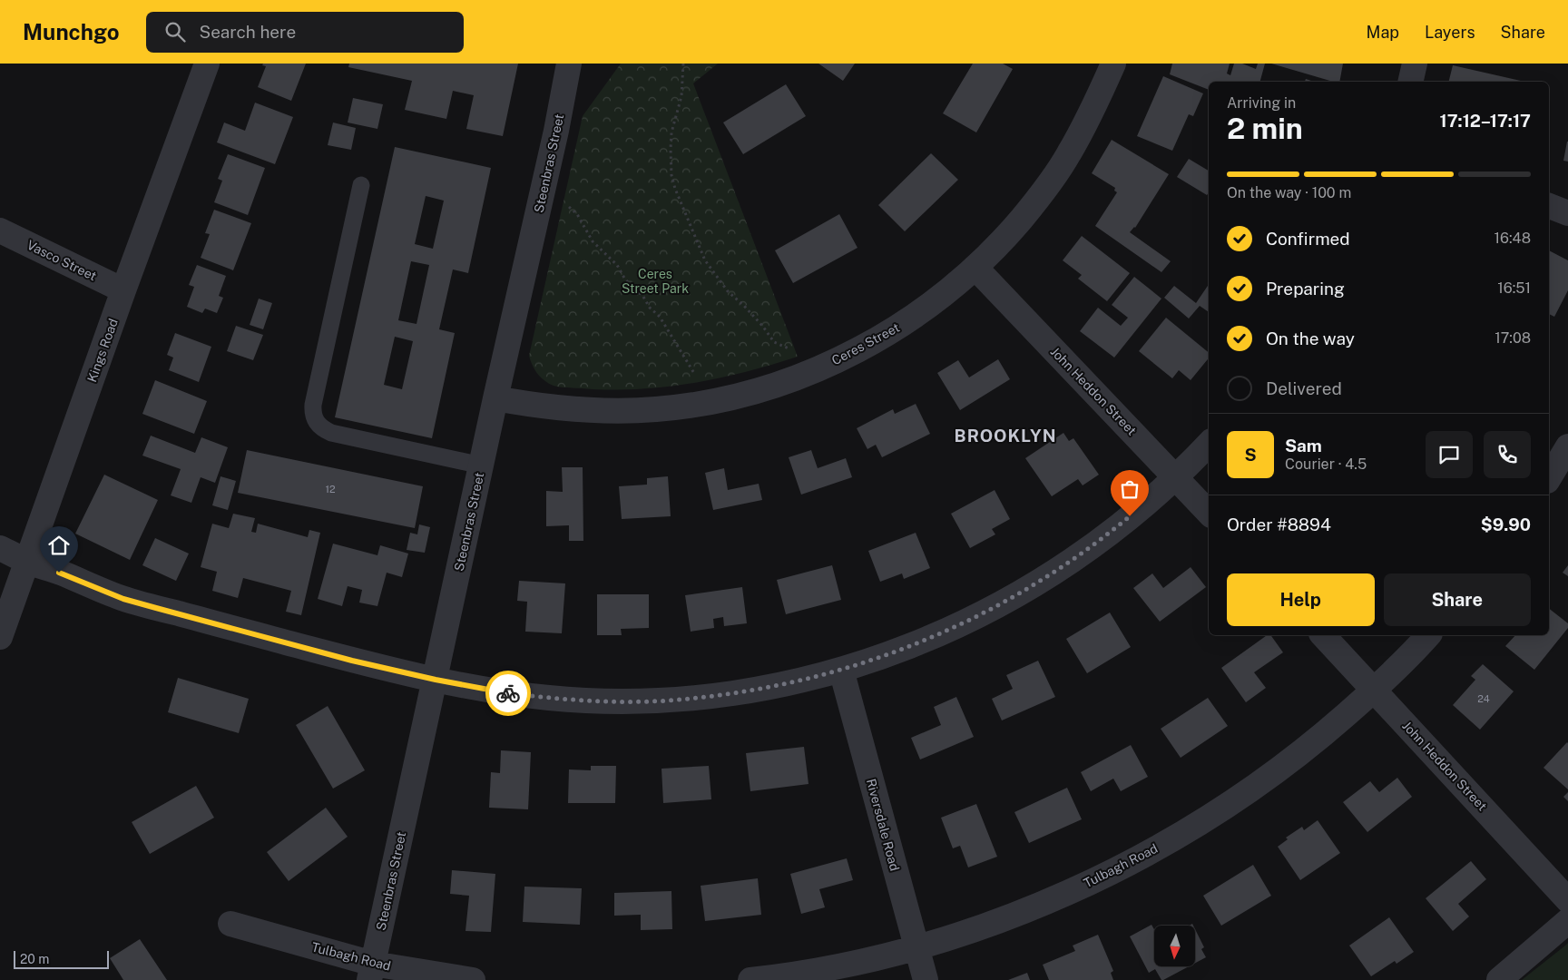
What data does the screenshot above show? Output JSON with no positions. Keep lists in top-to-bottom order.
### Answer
{
  "streets": {
    "street": [
      "Steenbras Street",
      "Vasco Street",
      "Ceres Street",
      "Kings Road",
      "John Heddon Street",
      "Riversdale Road",
      "Tulbagh Road"
    ]
  },
  "crossings": [
    ["Steenbras Street", "Ceres Street"],
    ["Steenbras Street", "Tulbagh Road"],
    ["Vasco Street", "Kings Road"],
    ["Ceres Street", "John Heddon Street"],
    ["John Heddon Street", "Tulbagh Road"],
    ["Riversdale Road", "Tulbagh Road"]
  ],
  "districts": ["BROOKLYN"],
  "parks": ["Ceres Street Park"],
  "house_numbers": ["12", "24"],
  "scale_bar": "20 m",
  "north": "bottom",
  "page": {
    "header": "Munchgo",
    "search": "Search here",
    "nav": ["Map", "Layers", "Share"],
    "heading": ["2 min", "Arriving in", "17:12–17:17"],
    "panel": [
      "Sam",
      "Courier · 4.5",
      "Order #8894",
      "$9.90"
    ],
    "bar": "On the way · 100 m",
    "list": [
      ["Confirmed", "16:48"],
      ["Preparing", "16:51"],
      ["On the way", "17:08"],
      "Delivered"
    ],
    "round": "S",
    "buttons": ["Help", "Share"],
    "scale": "20 m"
  }
}
